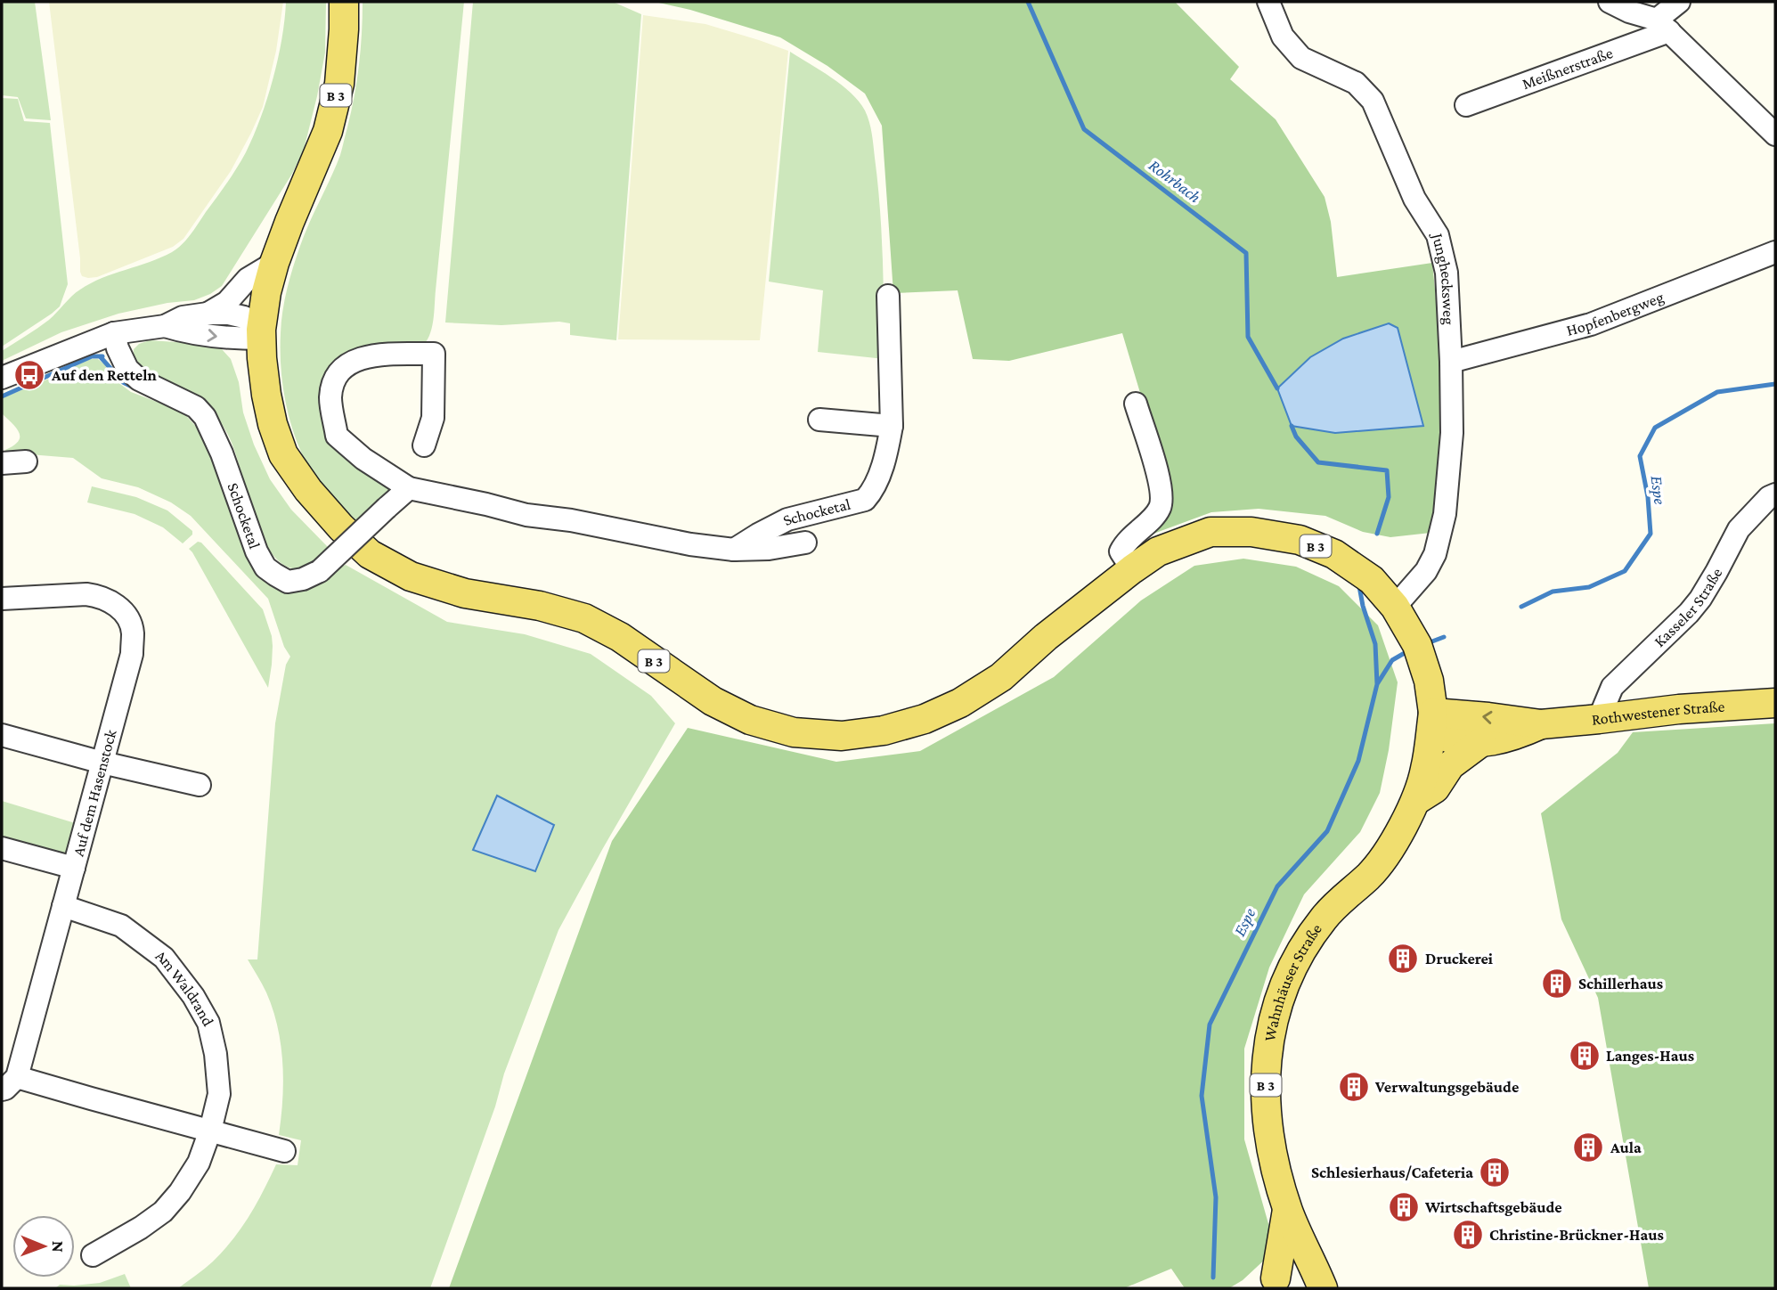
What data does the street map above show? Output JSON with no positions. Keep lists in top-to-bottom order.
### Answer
{
  "streets": {
    "main road": ["B 3", "Rothwestener Straße", "Wahnhäuser Straße"],
    "street": [
      "Meißnerstraße",
      "Junghecksweg",
      "Hopfenbergweg",
      "Schocketal",
      "Kasseler Straße",
      "Auf dem Hasenstock",
      "Am Waldrand"
    ]
  },
  "crossings": [
    ["B 3", "Junghecksweg"],
    ["B 3", "Rothwestener Straße"],
    ["B 3", "Wahnhäuser Straße"],
    ["Junghecksweg", "Hopfenbergweg"],
    ["Kasseler Straße", "Rothwestener Straße"],
    ["Rothwestener Straße", "Wahnhäuser Straße"],
    ["Auf dem Hasenstock", "Am Waldrand"]
  ],
  "water": ["Rohrbach", "Espe"],
  "places": {
    "bus stop": ["Auf den Retteln"],
    "building": [
      "Druckerei",
      "Schillerhaus",
      "Langes-Haus",
      "Verwaltungsgebäude",
      "Aula",
      "Schlesierhaus/Cafeteria",
      "Wirtschaftsgebäude",
      "Christine-Brückner-Haus"
    ]
  },
  "north": "right"
}
